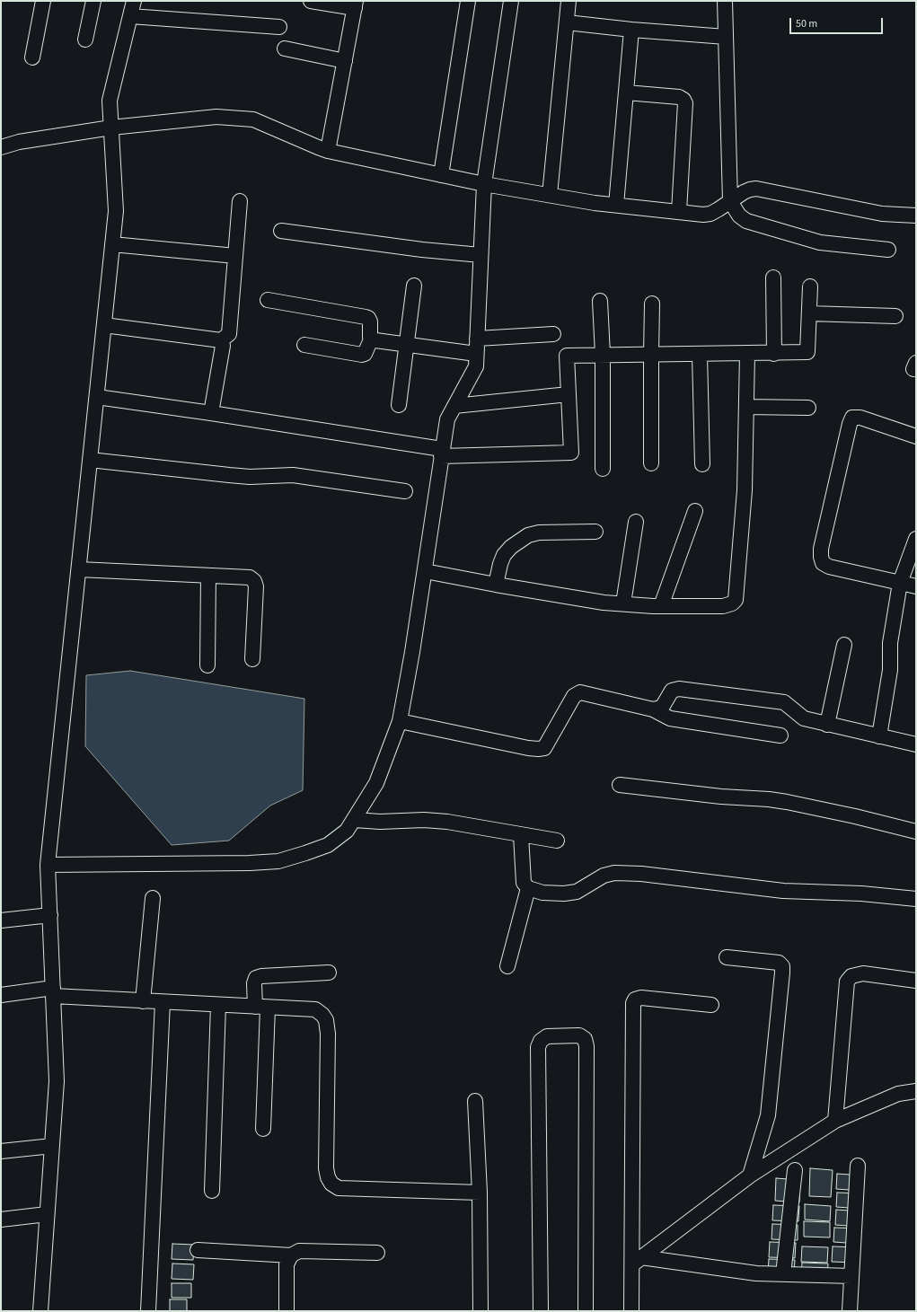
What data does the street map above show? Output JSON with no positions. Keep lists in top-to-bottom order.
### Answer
{
  "scale_bar": "50 m"
}
